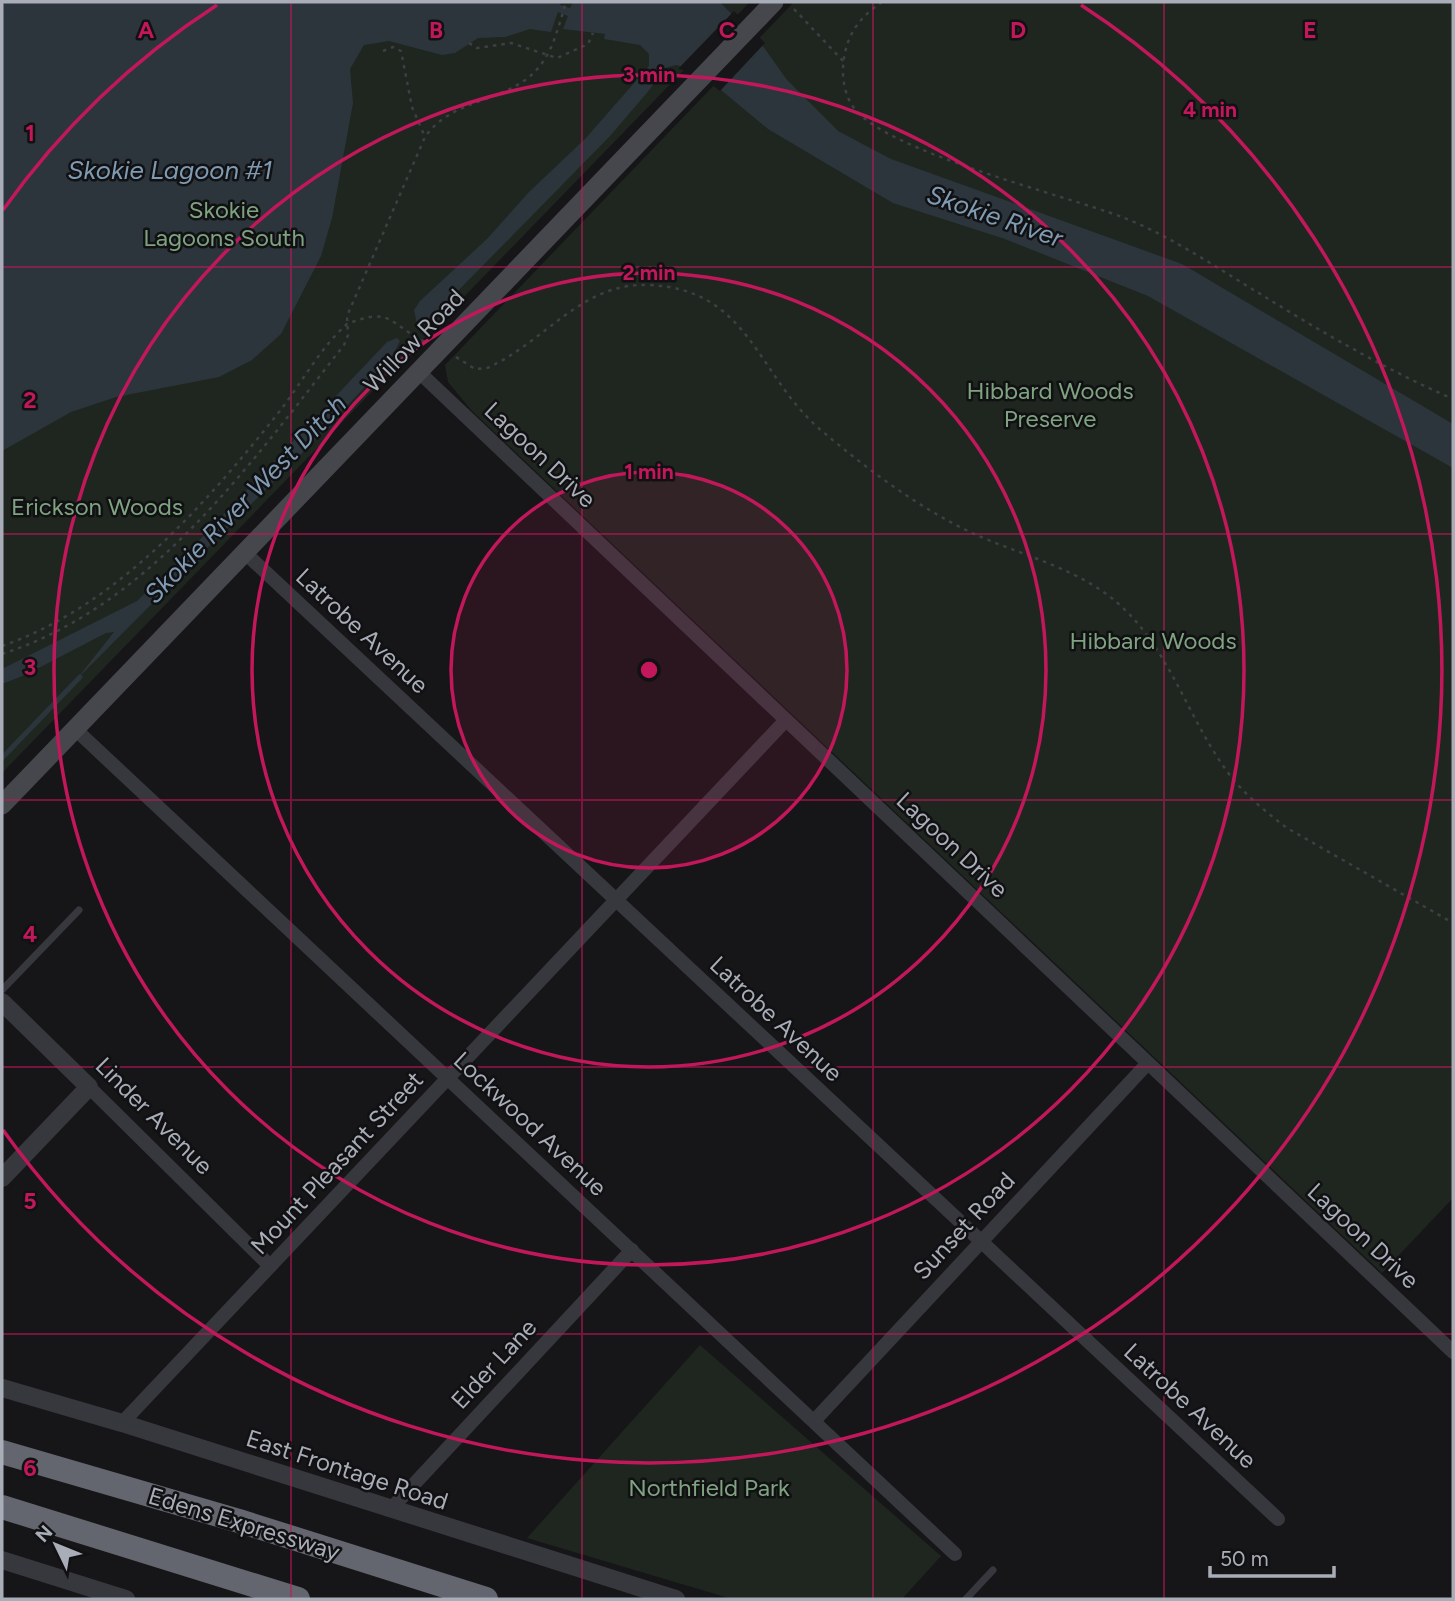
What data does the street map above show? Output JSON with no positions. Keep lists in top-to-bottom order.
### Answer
{
  "streets": {
    "highway": ["Edens Expressway"],
    "main road": ["Willow Road"],
    "street": [
      "Lagoon Drive",
      "Latrobe Avenue",
      "Linder Avenue",
      "Lockwood Avenue",
      "Mount Pleasant Street",
      "Sunset Road",
      "Elder Lane",
      "East Frontage Road"
    ]
  },
  "crossings": [
    ["Willow Road", "Lagoon Drive"],
    ["Willow Road", "Latrobe Avenue"],
    ["Willow Road", "Lockwood Avenue"],
    ["Lagoon Drive", "Mount Pleasant Street"],
    ["Lagoon Drive", "Sunset Road"],
    ["Latrobe Avenue", "Mount Pleasant Street"],
    ["Latrobe Avenue", "Sunset Road"],
    ["Linder Avenue", "Mount Pleasant Street"],
    ["Lockwood Avenue", "Mount Pleasant Street"],
    ["Lockwood Avenue", "Sunset Road"],
    ["Lockwood Avenue", "Elder Lane"],
    ["Mount Pleasant Street", "East Frontage Road"],
    ["Elder Lane", "East Frontage Road"]
  ],
  "water": ["Skokie Lagoon #1", "Skokie River", "Skokie River West Ditch"],
  "parks": [
    "Skokie Lagoons South",
    "Hibbard Woods Preserve",
    "Erickson Woods",
    "Hibbard Woods",
    "Northfield Park"
  ],
  "scale_bar": "50 m",
  "north": "top left",
  "grid": {
    "columns": [
      "A",
      "B",
      "C",
      "D",
      "E"
    ],
    "rows": [
      "1",
      "2",
      "3",
      "4",
      "5",
      "6"
    ]
  },
  "rings": [
    "3 min",
    "4 min",
    "2 min",
    "1 min"
  ]
}
